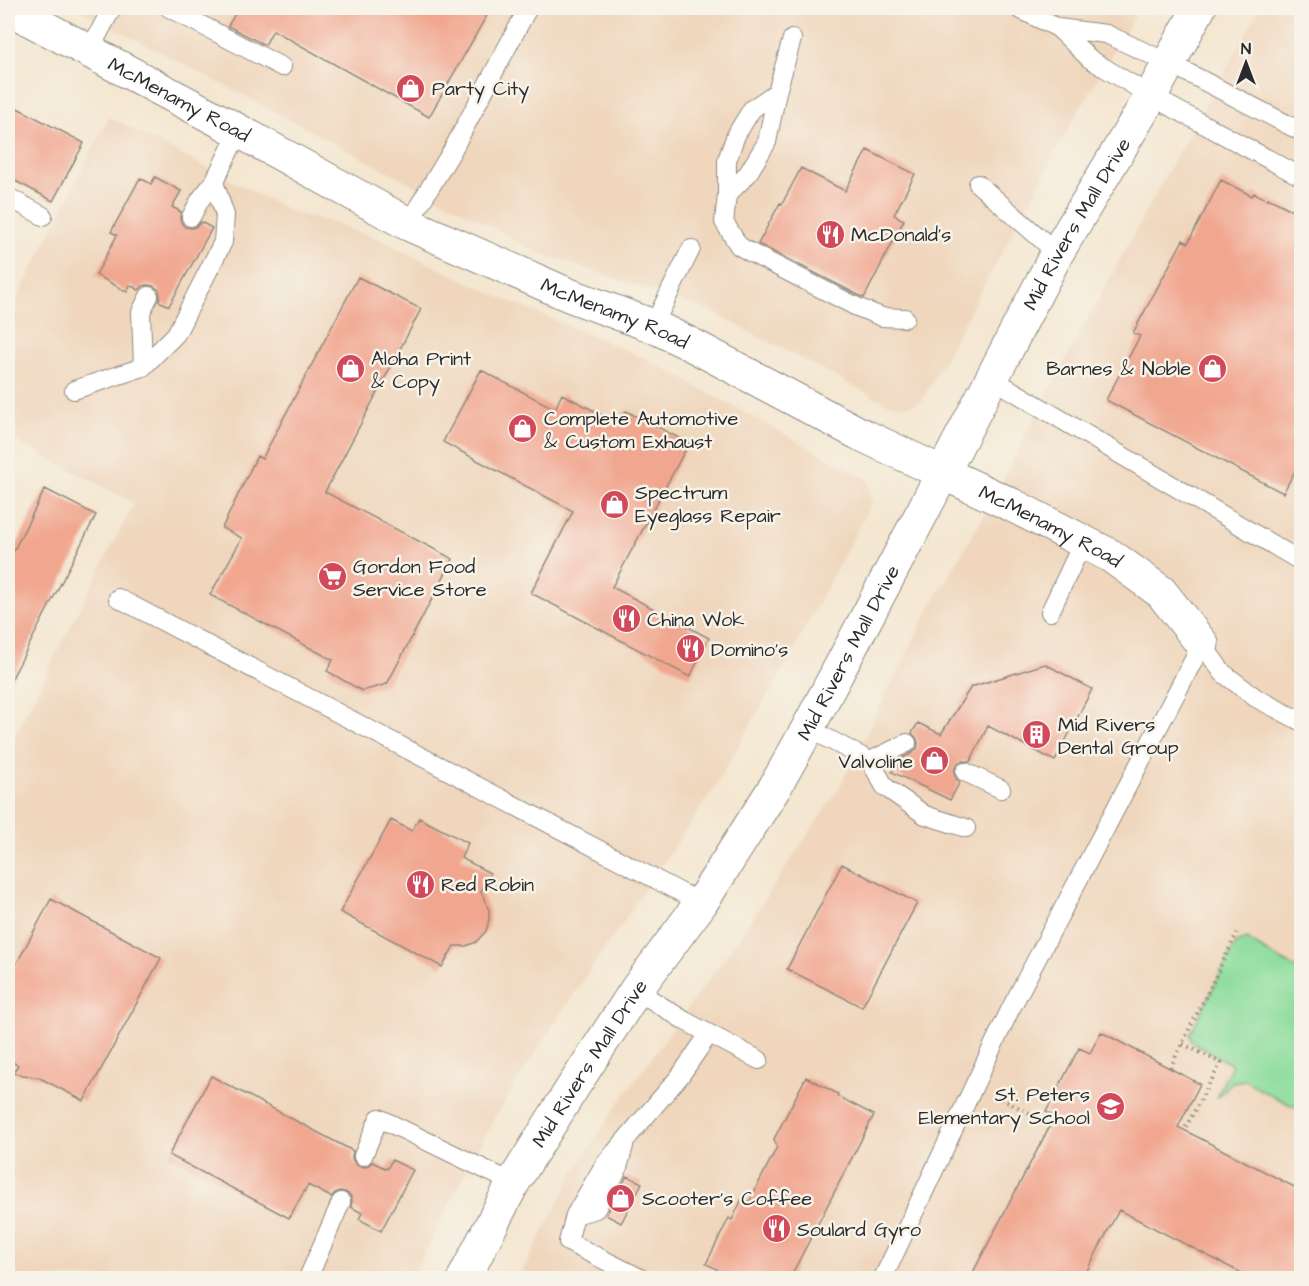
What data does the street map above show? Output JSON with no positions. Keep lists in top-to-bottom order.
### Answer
{
  "streets": {
    "main road": ["McMenamy Road", "Mid Rivers Mall Drive"]
  },
  "crossings": [
    ["McMenamy Road", "Mid Rivers Mall Drive"]
  ],
  "places": {
    "shop": [
      "Party City",
      "Barnes & Noble",
      "Aloha Print & Copy",
      "Complete Automotive & Custom Exhaust",
      "Spectrum Eyeglass Repair",
      "Valvoline",
      "Scooter's Coffee"
    ],
    "restaurant": [
      "McDonald's",
      "China Wok",
      "Domino's",
      "Red Robin",
      "Soulard Gyro"
    ],
    "supermarket": ["Gordon Food Service Store"],
    "building": ["Mid Rivers Dental Group"],
    "school or university": ["St. Peters Elementary School"]
  },
  "north": "top"
}
